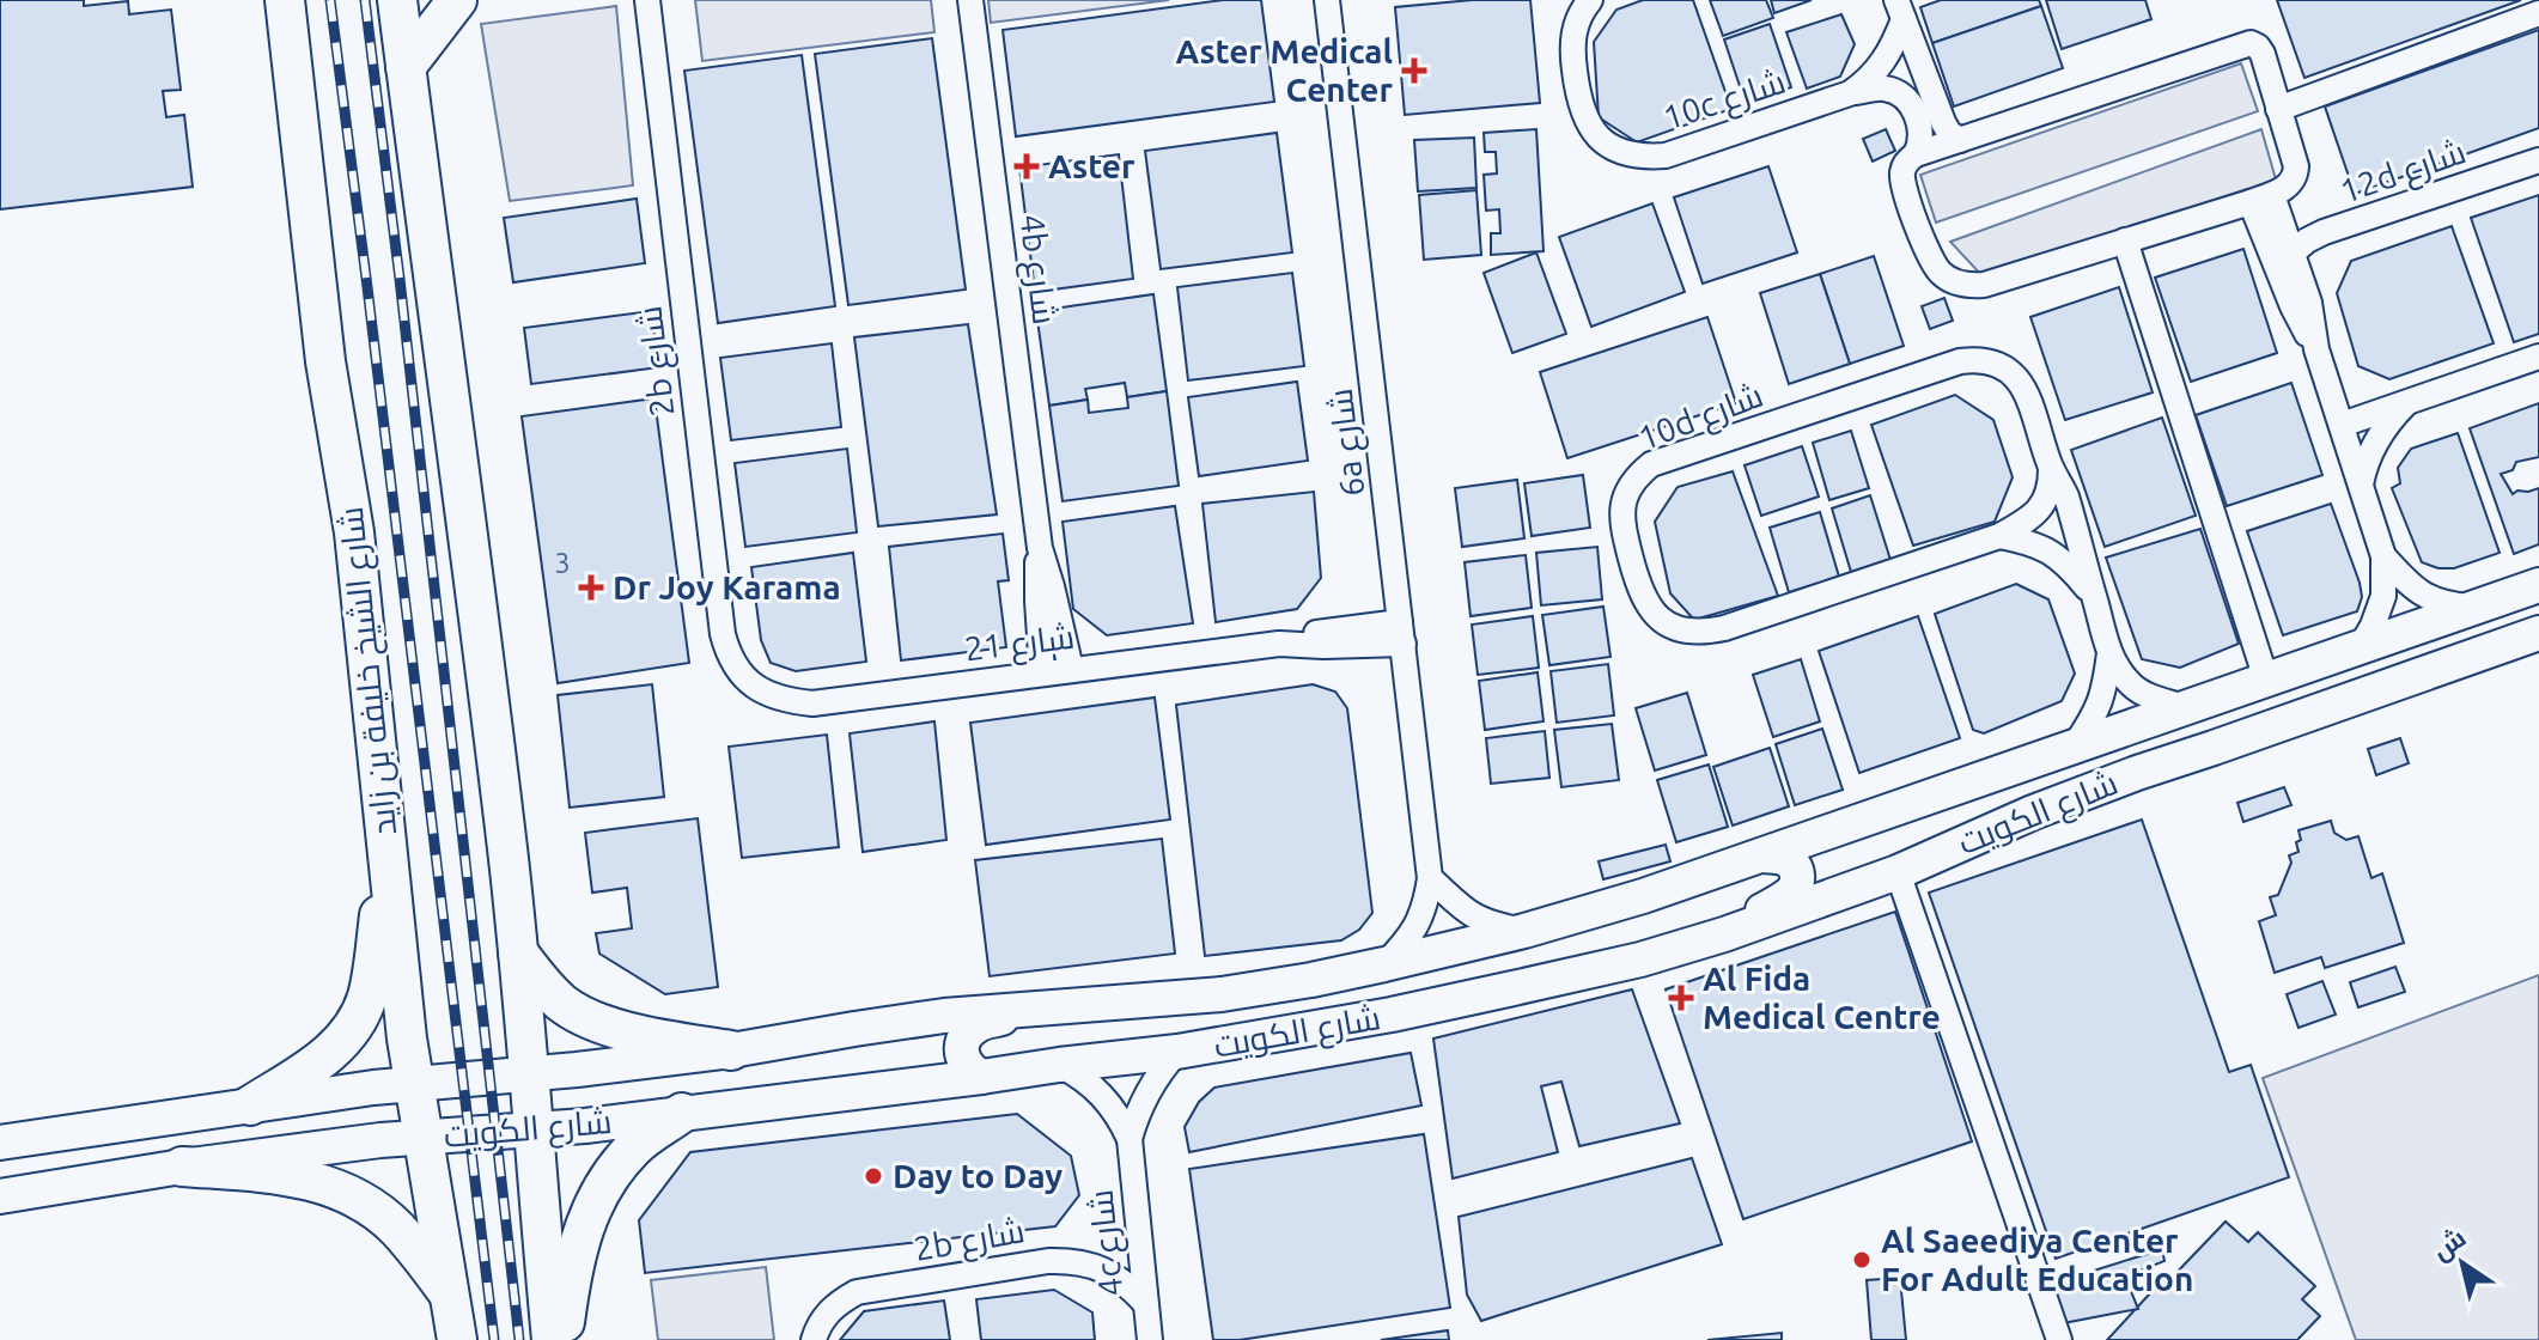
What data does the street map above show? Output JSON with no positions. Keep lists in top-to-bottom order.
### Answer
{
  "streets": {
    "main road": ["شارع الشيخ خليفة بن زايد", "شارع الكويت"],
    "street": [
      "10c شارع",
      "12d شارع",
      "4b شارع",
      "2b شارع",
      "10d شارع",
      "6a شارع",
      "شارع 21",
      "4c شارع"
    ]
  },
  "crossings": [
    ["4b شارع", "شارع 21"],
    ["2b شارع", "شارع 21"],
    ["2b شارع", "4c شارع"],
    ["10d شارع", "شارع الكويت"],
    ["6a شارع", "شارع 21"],
    ["6a شارع", "شارع الكويت"],
    ["شارع الشيخ خليفة بن زايد", "شارع الكويت"],
    ["شارع الكويت", "4c شارع"]
  ],
  "places": {
    "health": [
      "Aster Medical Center",
      "Aster",
      "Dr Joy Karama",
      "Al Fida Medical Centre"
    ],
    "other": ["Day to Day", "Al Saeediya Center For Adult Education"]
  },
  "house_numbers": ["3"],
  "north": "top left"
}
